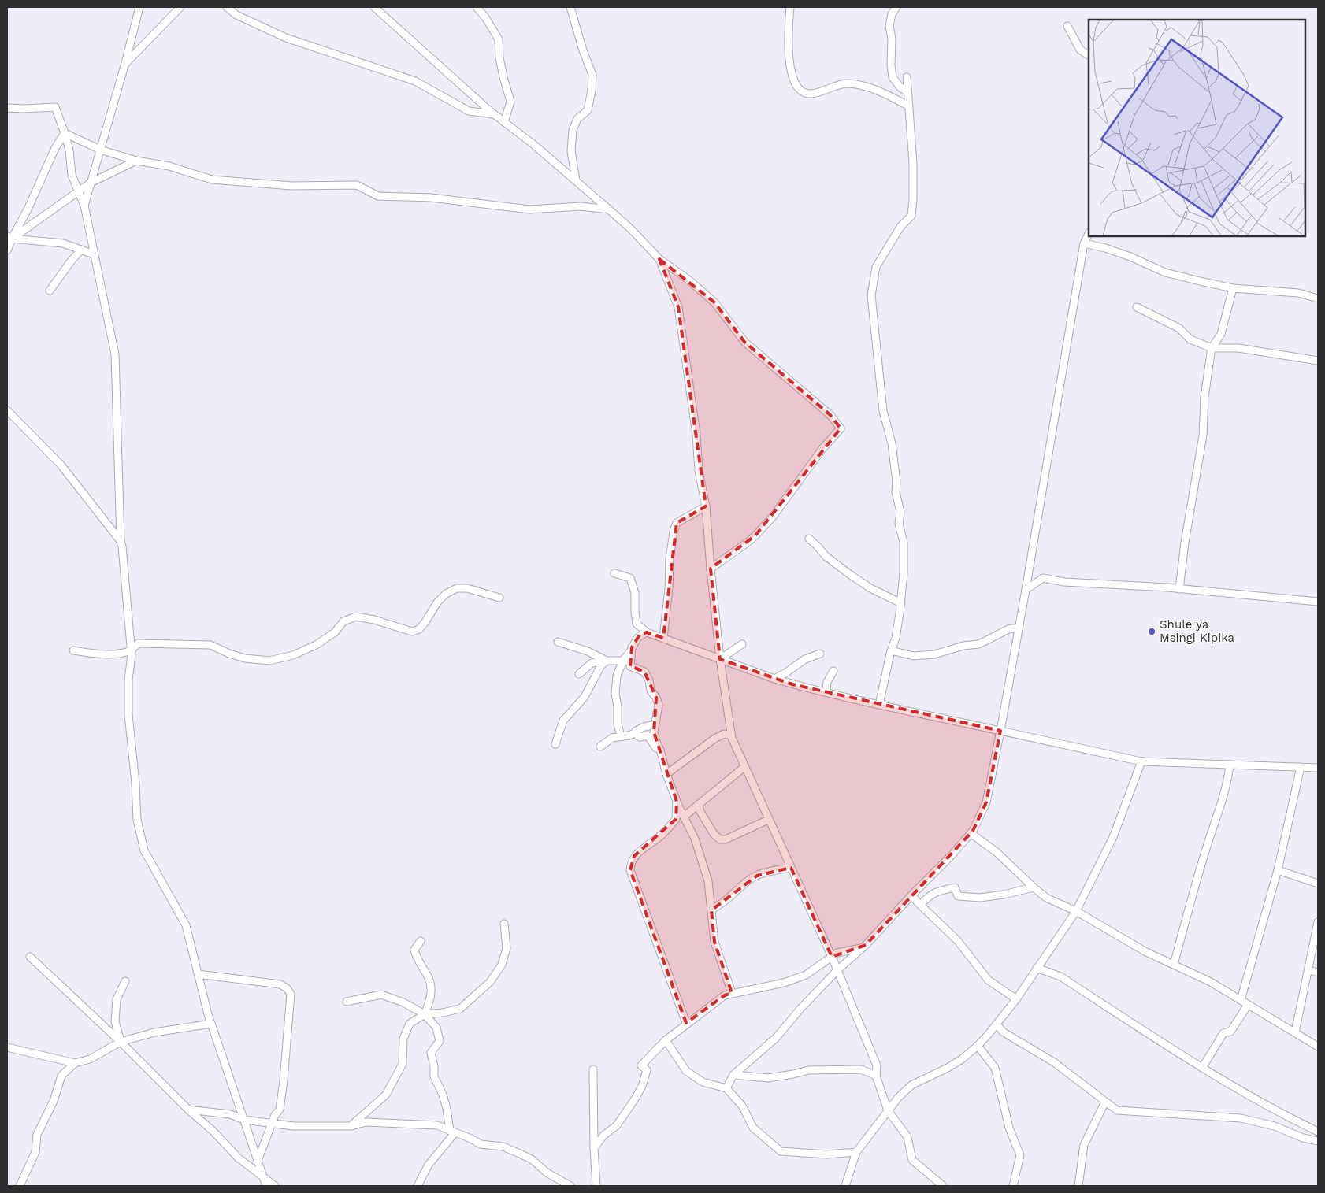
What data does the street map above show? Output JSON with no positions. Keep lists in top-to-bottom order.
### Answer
{
  "places": ["Shule ya Msingi Kipika"]
}
